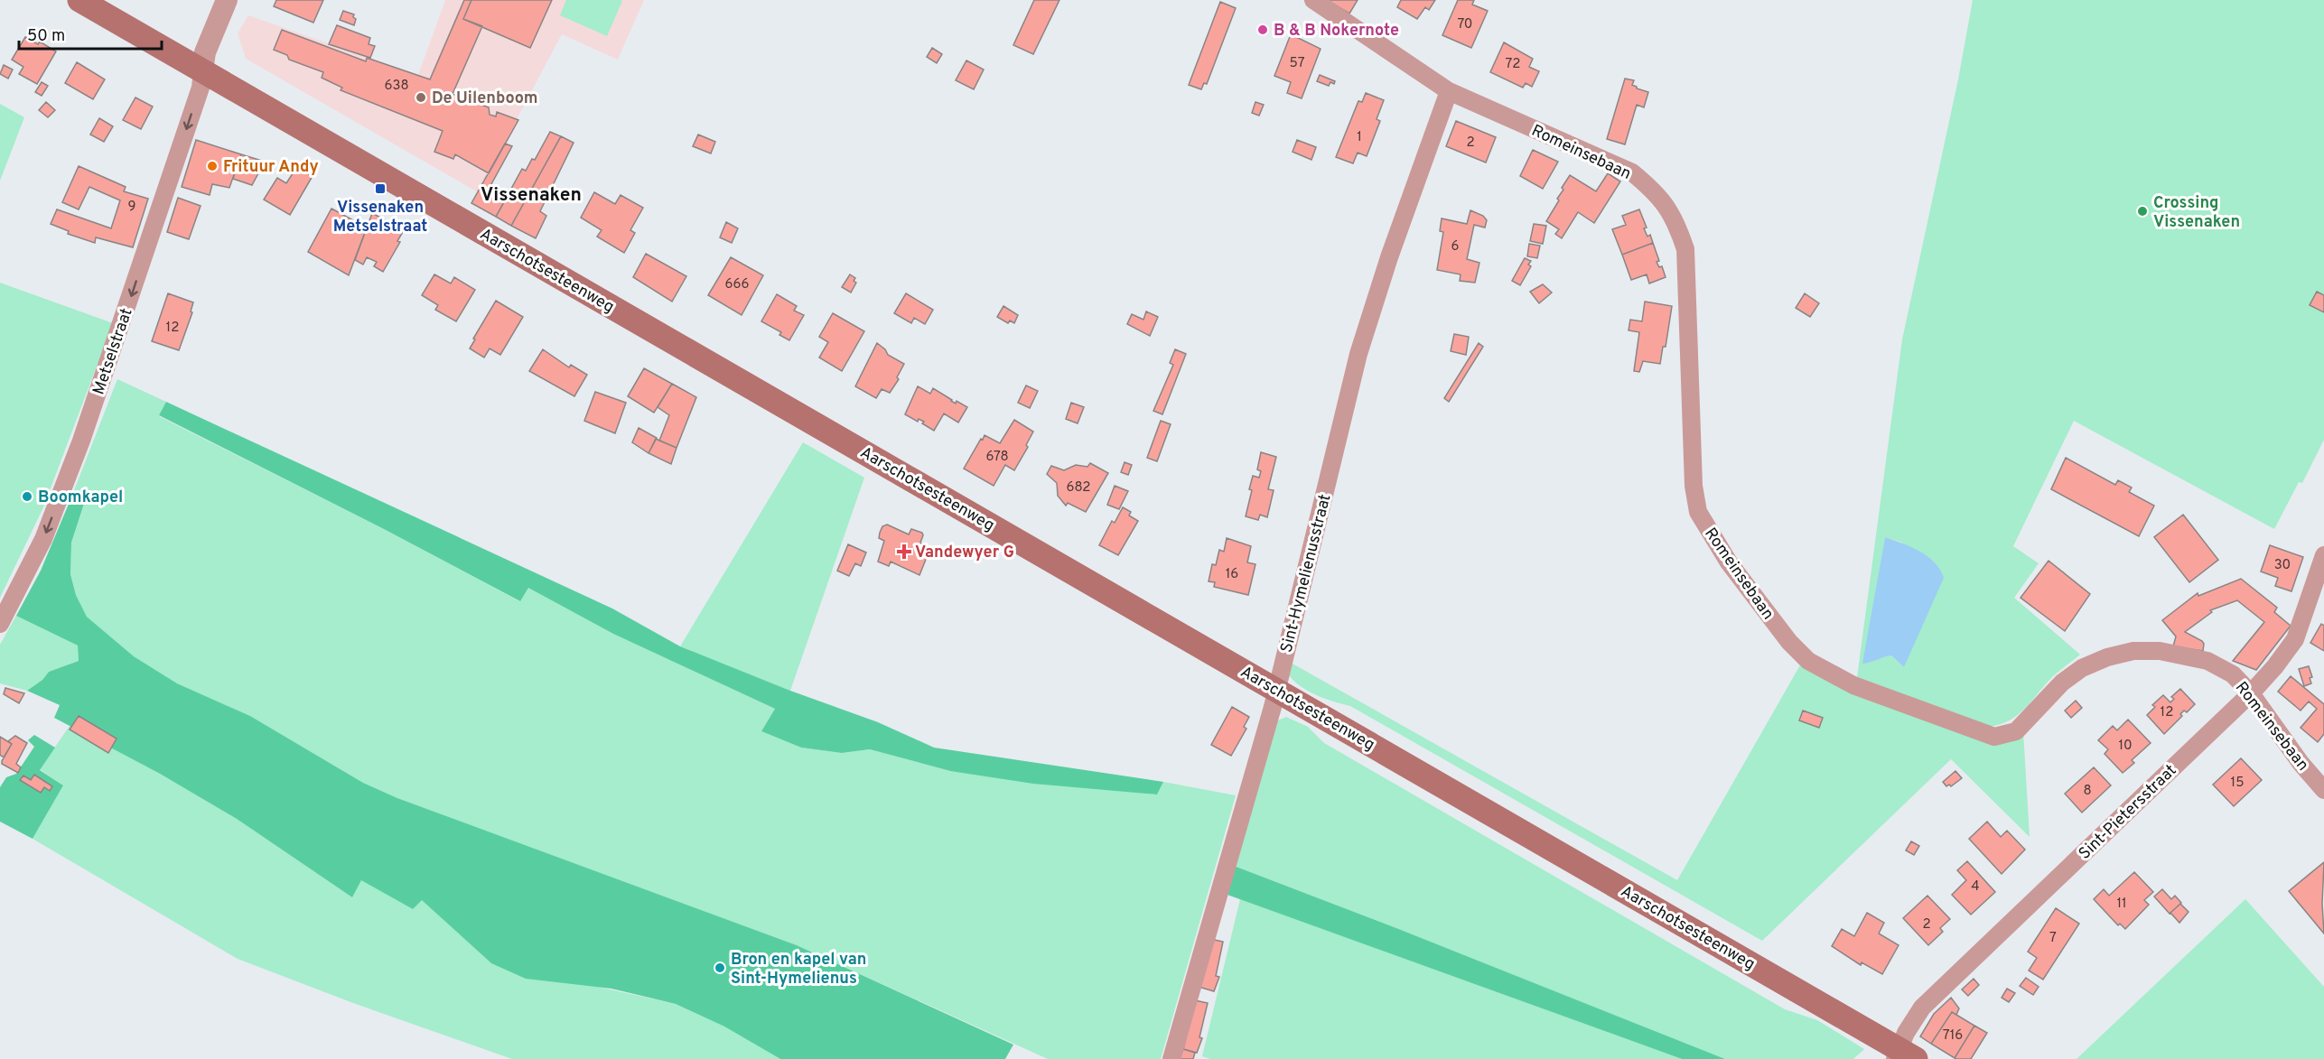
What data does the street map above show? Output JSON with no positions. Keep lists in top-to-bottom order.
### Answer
{
  "streets": {
    "main road": ["Aarschotsesteenweg"],
    "street": [
      "Romeinsebaan",
      "Metselstraat",
      "Sint-Hymelienusstraat",
      "Sint-Pietersstraat"
    ]
  },
  "crossings": [
    ["Romeinsebaan", "Sint-Hymelienusstraat"],
    ["Romeinsebaan", "Sint-Pietersstraat"],
    ["Aarschotsesteenweg", "Metselstraat"],
    ["Aarschotsesteenweg", "Sint-Hymelienusstraat"],
    ["Aarschotsesteenweg", "Sint-Pietersstraat"]
  ],
  "one_way": ["Metselstraat"],
  "districts": ["Vissenaken"],
  "places": {
    "other": [
      "B & B Nokernote",
      "De Uilenboom",
      "Frituur Andy",
      "Crossing Vissenaken",
      "Boomkapel",
      "Bron en kapel van Sint-Hymelienus"
    ],
    "transit": ["Vissenaken Metselstraat"],
    "health": ["Vandewyer G"]
  },
  "house_numbers": [
    "70",
    "57",
    "72",
    "638",
    "1",
    "2",
    "9",
    "6",
    "666",
    "12",
    "678",
    "682",
    "30",
    "16",
    "12",
    "10",
    "15",
    "8",
    "4",
    "11",
    "2",
    "7",
    "716"
  ],
  "scale_bar": "50 m"
}
